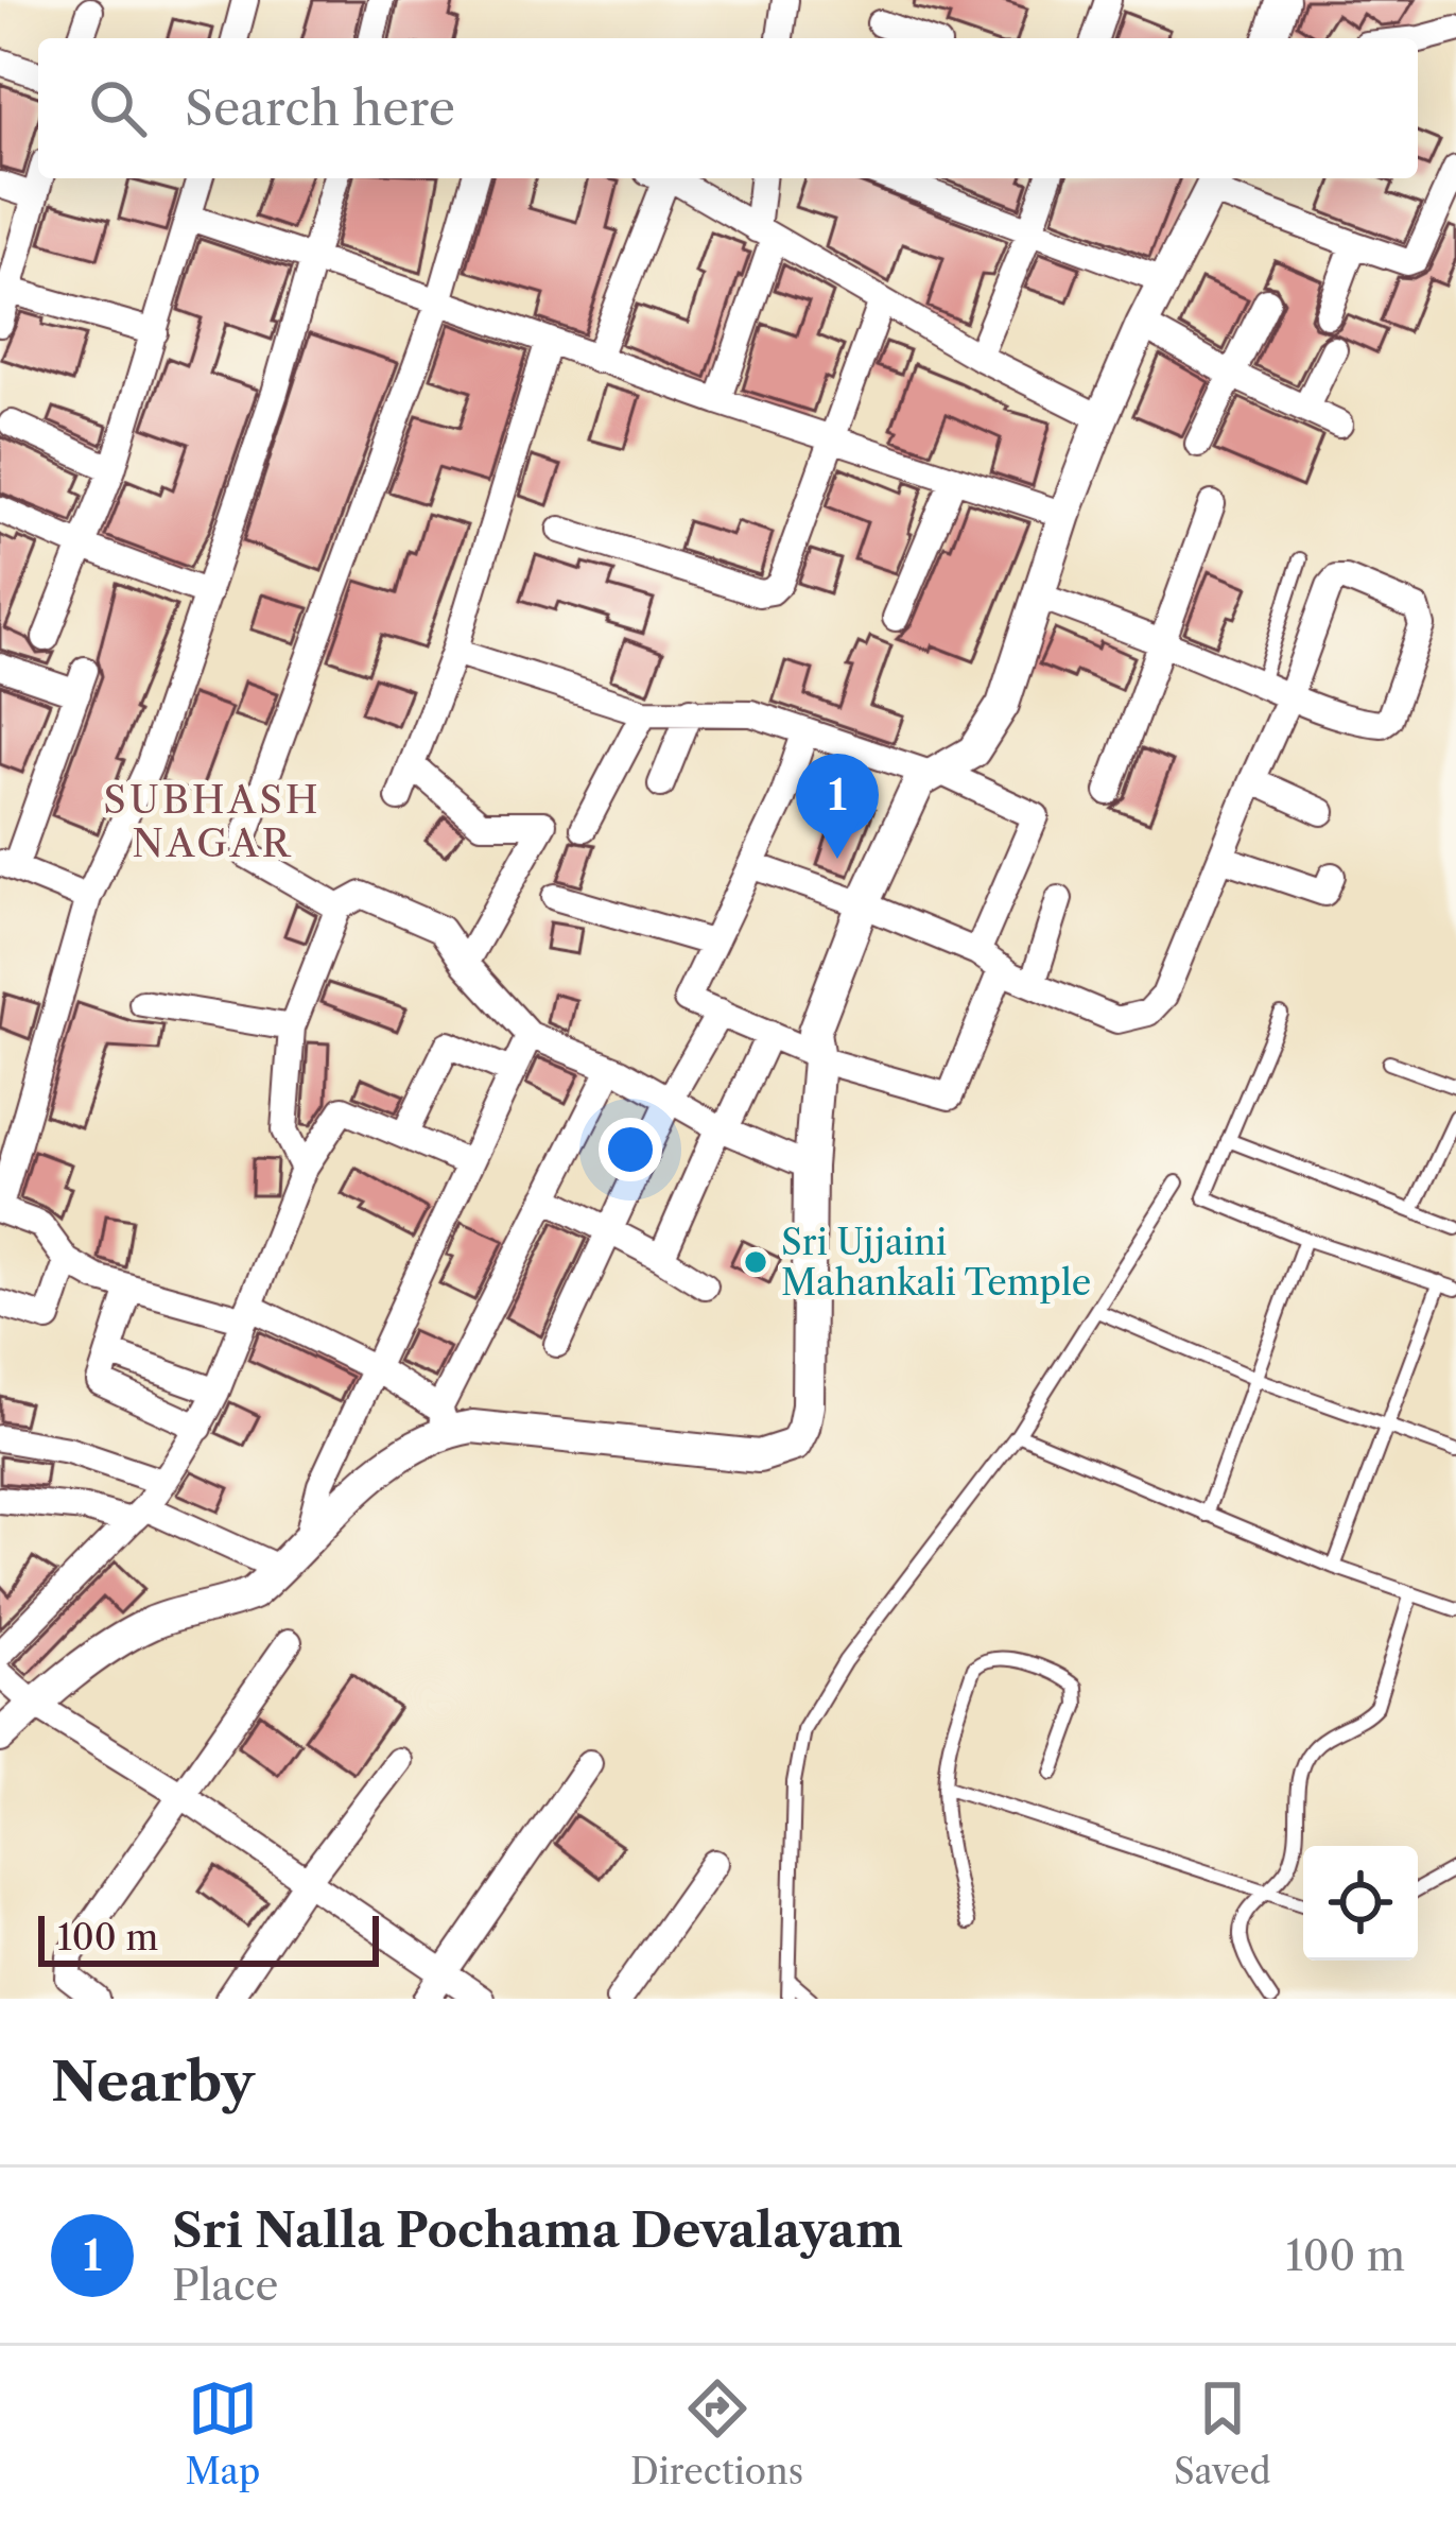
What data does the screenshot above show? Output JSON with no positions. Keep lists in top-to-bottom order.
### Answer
{
  "districts": ["SUBHASH NAGAR"],
  "places": ["Sri Ujjaini Mahankali Temple"],
  "scale_bar": "100 m",
  "page": {
    "search": "Search here",
    "pins": "1",
    "scale": "100 m",
    "heading": "Nearby",
    "list": [
      {
        "mark": "1",
        "name": "Sri Nalla Pochama Devalayam",
        "note": "Place",
        "value": "100 m"
      }
    ],
    "nav": ["Map", "Directions", "Saved"]
  }
}
